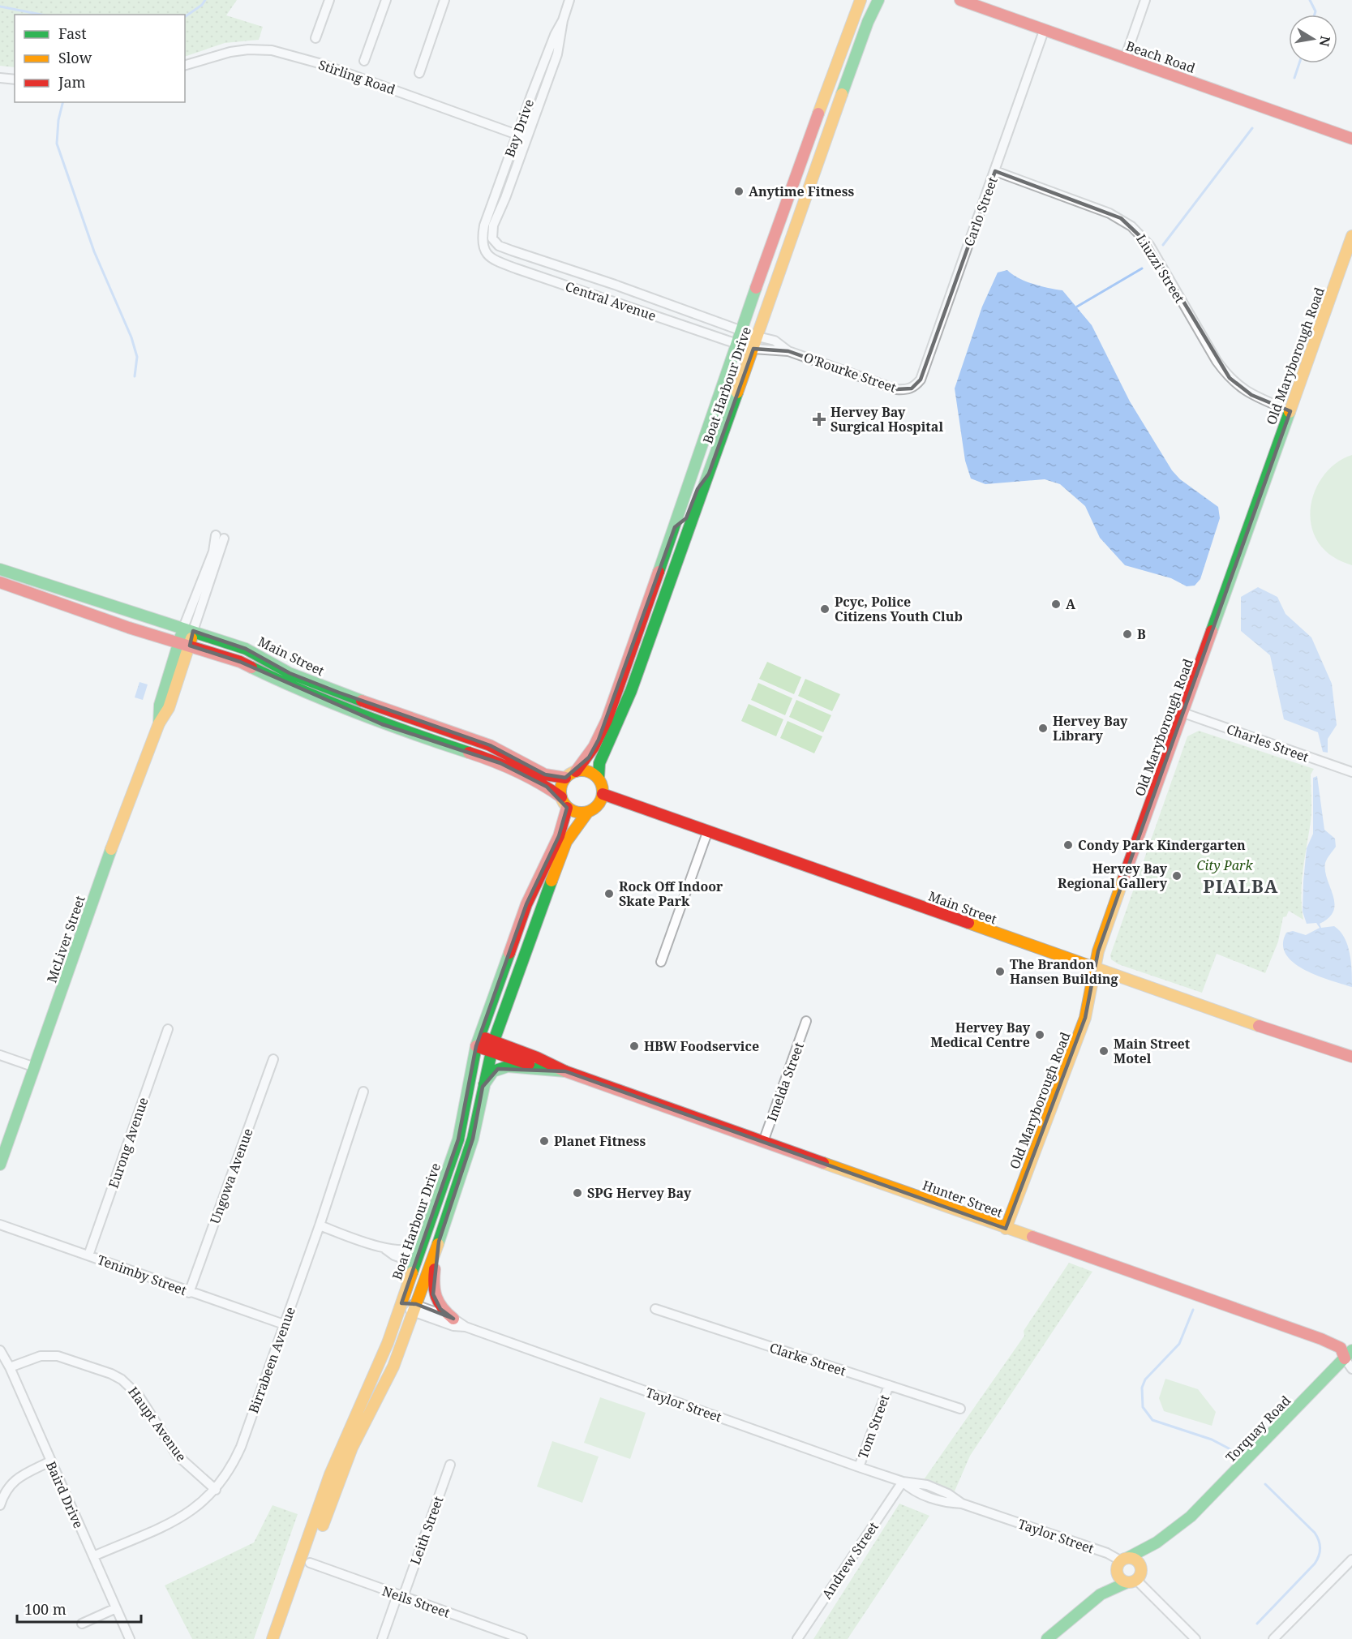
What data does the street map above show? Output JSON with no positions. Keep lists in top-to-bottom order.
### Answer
{
  "streets": {
    "main road": [
      "Beach Road",
      "Old Maryborough Road",
      "Boat Harbour Drive",
      "Main Street",
      "McLiver Street",
      "Hunter Street",
      "Torquay Road"
    ],
    "street": [
      "Stirling Road",
      "Bay Drive",
      "Carlo Street",
      "Liuzzi Street",
      "Central Avenue",
      "O'Rourke Street",
      "Charles Street",
      "Imelda Street",
      "Eurong Avenue",
      "Ungowa Avenue",
      "Tenimby Street",
      "Clarke Street",
      "Birrabeen Avenue",
      "Taylor Street",
      "Haupt Avenue",
      "Tom Street",
      "Baird Drive",
      "Leith Street",
      "Andrew Street",
      "Neils Street"
    ]
  },
  "crossings": [
    ["Beach Road", "Carlo Street"],
    ["Stirling Road", "Bay Drive"],
    ["Bay Drive", "Central Avenue"],
    ["Carlo Street", "Liuzzi Street"],
    ["Carlo Street", "O'Rourke Street"],
    ["Liuzzi Street", "Old Maryborough Road"],
    ["Central Avenue", "O'Rourke Street"],
    ["Central Avenue", "Boat Harbour Drive"],
    ["Old Maryborough Road", "Main Street"],
    ["Old Maryborough Road", "Charles Street"],
    ["Old Maryborough Road", "Hunter Street"],
    ["O'Rourke Street", "Boat Harbour Drive"],
    ["Boat Harbour Drive", "Main Street"],
    ["Boat Harbour Drive", "Hunter Street"],
    ["Boat Harbour Drive", "Taylor Street"],
    ["Boat Harbour Drive", "Neils Street"],
    ["Main Street", "McLiver Street"],
    ["Imelda Street", "Hunter Street"],
    ["Eurong Avenue", "Tenimby Street"],
    ["Ungowa Avenue", "Tenimby Street"],
    ["Hunter Street", "Torquay Road"],
    ["Tenimby Street", "Birrabeen Avenue"],
    ["Clarke Street", "Tom Street"],
    ["Birrabeen Avenue", "Haupt Avenue"],
    ["Birrabeen Avenue", "Baird Drive"],
    ["Taylor Street", "Tom Street"],
    ["Taylor Street", "Torquay Road"],
    ["Taylor Street", "Andrew Street"],
    ["Haupt Avenue", "Baird Drive"],
    ["Leith Street", "Neils Street"]
  ],
  "districts": ["PIALBA"],
  "parks": ["City Park"],
  "places": {
    "other": [
      "Anytime Fitness",
      "A",
      "Pcyc, Police Citizens Youth Club",
      "B",
      "Hervey Bay Library",
      "Condy Park Kindergarten",
      "Hervey Bay Regional Gallery",
      "Rock Off Indoor Skate Park",
      "The Brandon Hansen Building",
      "Hervey Bay Medical Centre",
      "HBW Foodservice",
      "Main Street Motel",
      "Planet Fitness",
      "SPG Hervey Bay"
    ],
    "health": ["Hervey Bay Surgical Hospital"]
  },
  "legend": ["Fast", "Slow", "Jam"],
  "scale_bar": "100 m",
  "north": "right"
}
